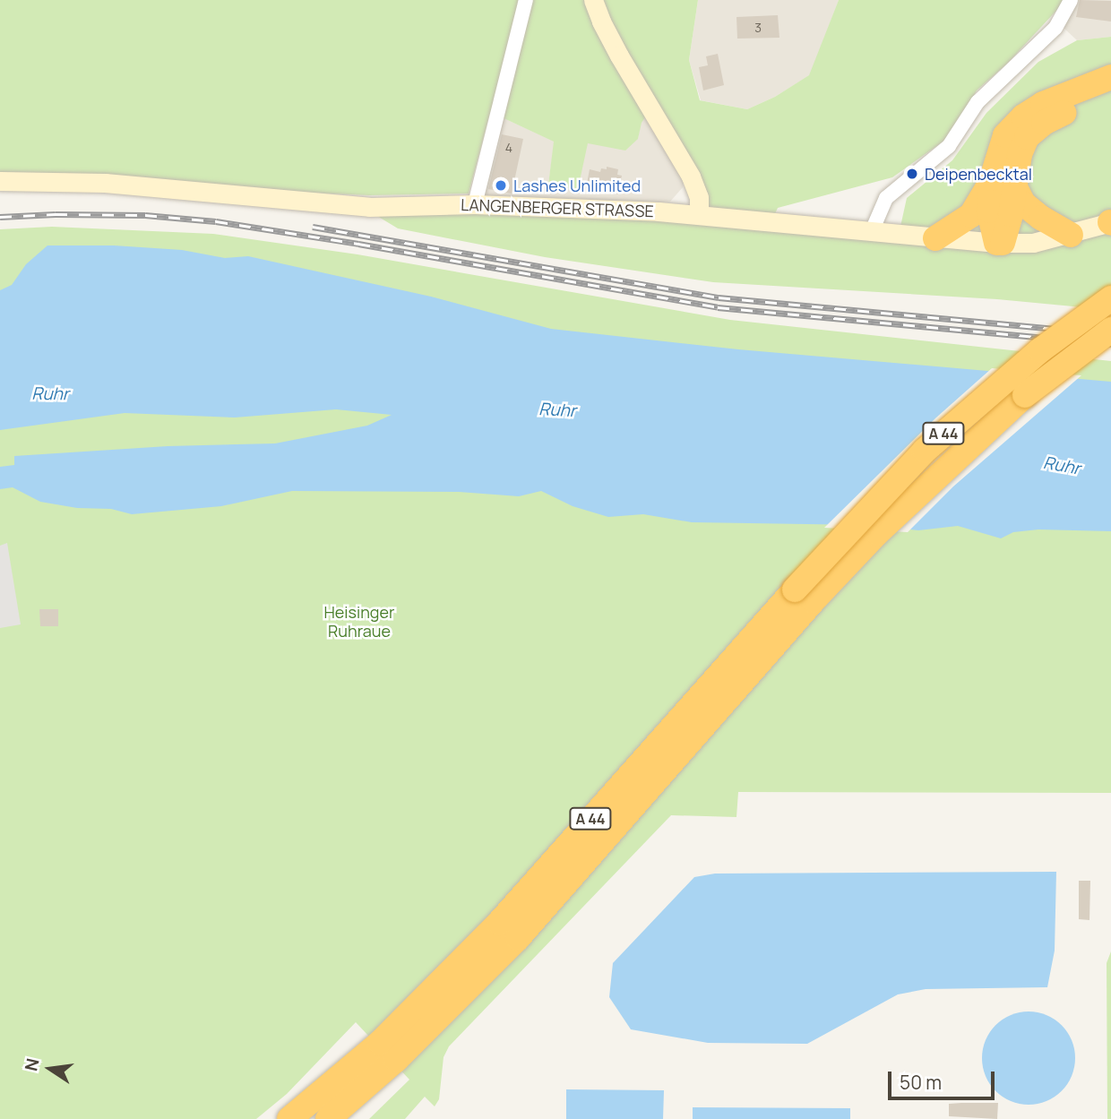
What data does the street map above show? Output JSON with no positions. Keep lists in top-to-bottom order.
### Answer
{
  "streets": {
    "highway": ["A 44"],
    "main road": ["LANGENBERGER STRASSE"]
  },
  "water": ["Ruhr"],
  "parks": ["Heisinger Ruhraue"],
  "places": ["Deipenbecktal", "Lashes Unlimited"],
  "house_numbers": ["3", "4"],
  "scale_bar": "50 m",
  "north": "left"
}
